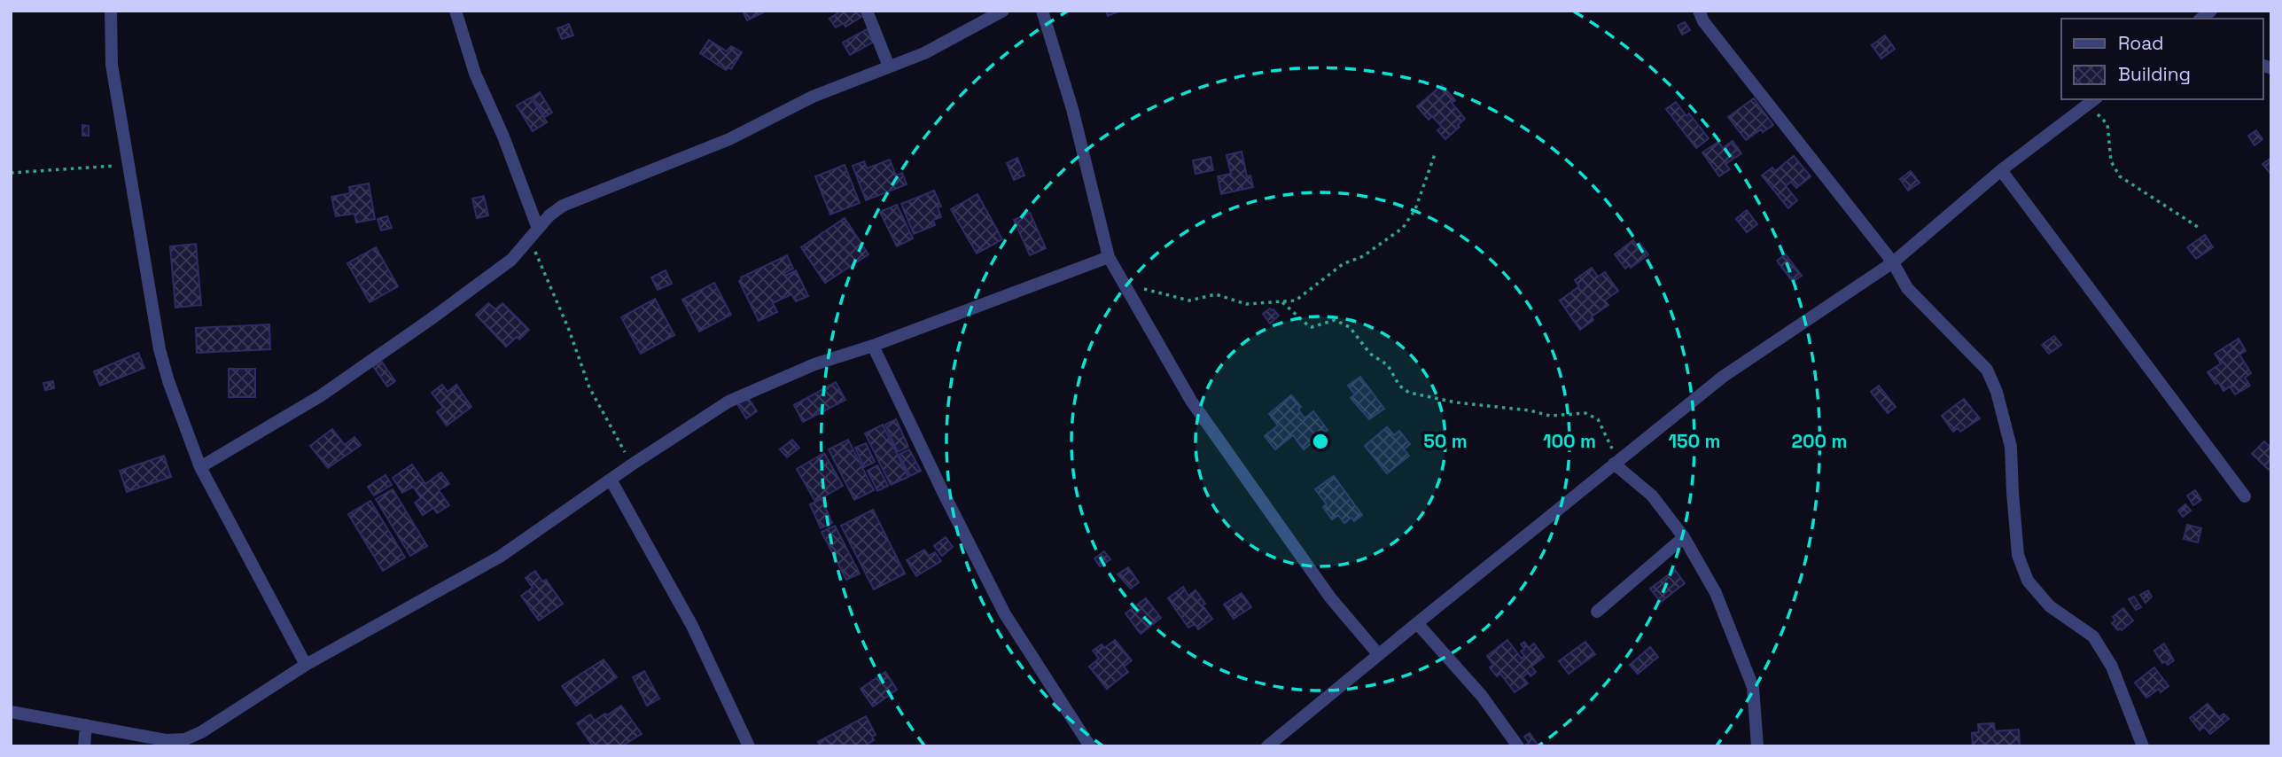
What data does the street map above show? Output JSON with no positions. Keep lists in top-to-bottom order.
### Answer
{
  "legend": ["Road", "Building"],
  "rings": [
    "50 m",
    "100 m",
    "150 m",
    "200 m"
  ]
}
